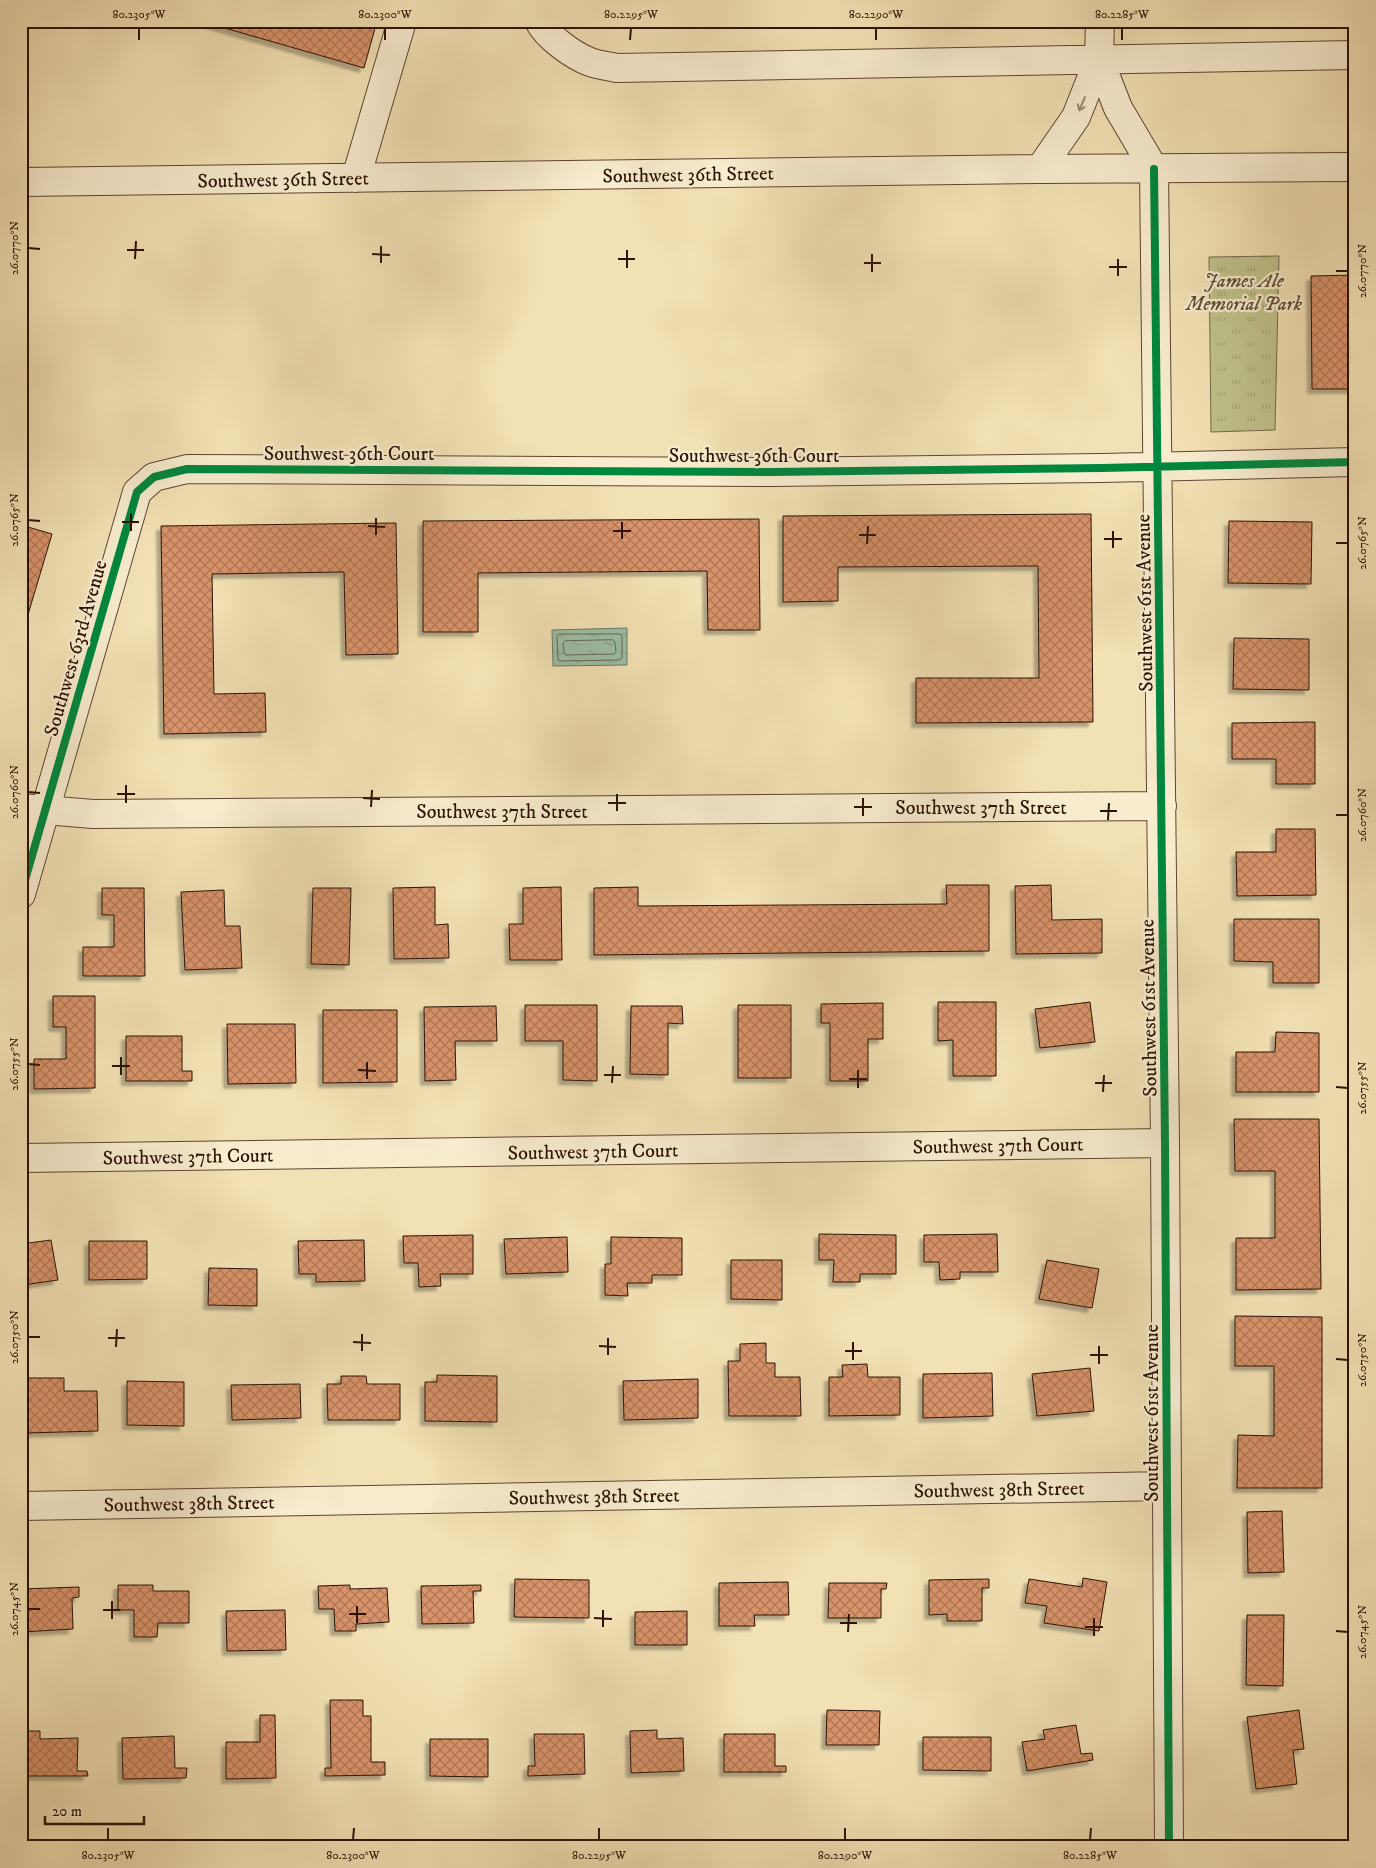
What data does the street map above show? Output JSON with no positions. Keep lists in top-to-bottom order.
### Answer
{
  "streets": {
    "street": [
      "Southwest 36th Street",
      "Southwest 36th Court",
      "Southwest 61st Avenue",
      "Southwest 63rd Avenue",
      "Southwest 37th Street",
      "Southwest 37th Court",
      "Southwest 38th Street"
    ]
  },
  "crossings": [
    ["Southwest 36th Street", "Southwest 61st Avenue"],
    ["Southwest 36th Court", "Southwest 61st Avenue"],
    ["Southwest 36th Court", "Southwest 63rd Avenue"],
    ["Southwest 61st Avenue", "Southwest 37th Street"],
    ["Southwest 61st Avenue", "Southwest 37th Court"],
    ["Southwest 61st Avenue", "Southwest 38th Street"],
    ["Southwest 63rd Avenue", "Southwest 37th Street"]
  ],
  "parks": ["James Ale Memorial Park"],
  "scale_bar": "20 m",
  "coordinates": [
    "80.2305°W",
    "80.2300°W",
    "80.2295°W",
    "80.2290°W",
    "80.2285°W",
    "26.0770°N",
    "26.0765°N",
    "26.0760°N",
    "26.0755°N",
    "26.0750°N",
    "26.0745°N"
  ]
}
